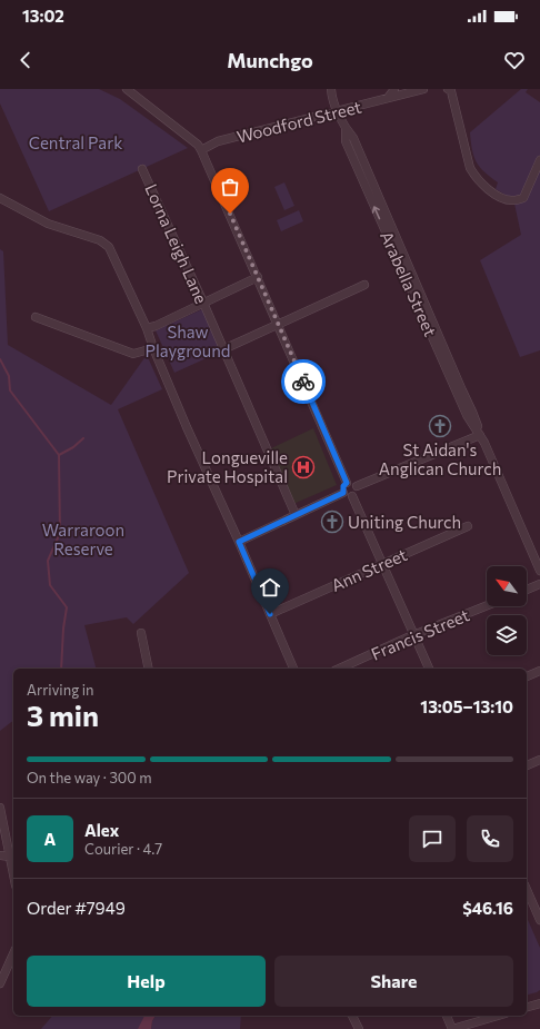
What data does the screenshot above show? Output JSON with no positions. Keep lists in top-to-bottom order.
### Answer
{
  "streets": {
    "street": [
      "Woodford Street",
      "Lorna Leigh Lane",
      "Arabella Street",
      "Ann Street",
      "Francis Street"
    ]
  },
  "crossings": [
    ["Woodford Street", "Arabella Street"]
  ],
  "parks": ["Central Park", "Shaw Playground", "Warraroon Reserve"],
  "places": {
    "church": ["St Aidan's Anglican Church", "Uniting Church"],
    "hospital": ["Longueville Private Hospital"]
  },
  "north": "top left",
  "page": {
    "status": "13:02",
    "header": "Munchgo",
    "heading": ["3 min", "Arriving in", "13:05–13:10"],
    "panel": [
      "Alex",
      "Courier · 4.7",
      "Order #7949",
      "$46.16"
    ],
    "bar": "On the way · 300 m",
    "round": "A",
    "buttons": ["Help", "Share"]
  }
}
